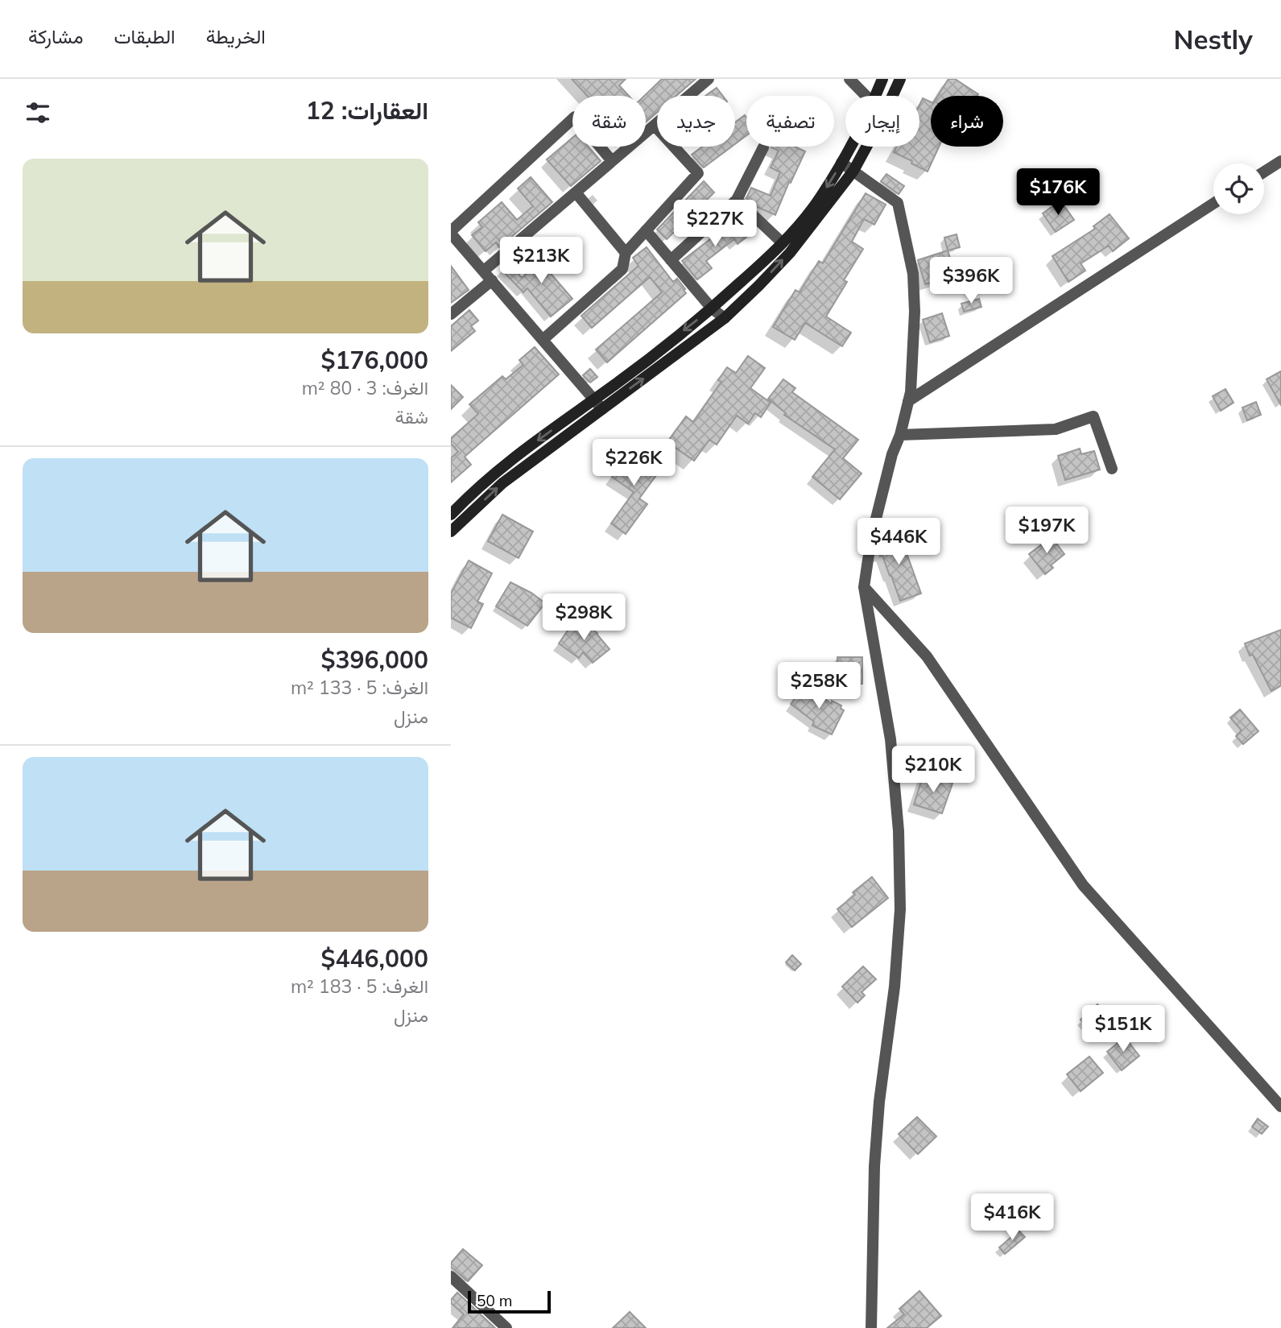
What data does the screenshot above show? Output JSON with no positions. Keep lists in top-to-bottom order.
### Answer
{
  "scale_bar": "50 m",
  "page": {
    "header": "Nestly",
    "nav": ["الخريطة", "الطبقات", "مشاركة"],
    "heading": "العقارات: 12",
    "chip": [
      "شراء",
      "إيجار",
      "تصفية",
      "جديد",
      "شقة"
    ],
    "list": [
      {
        "name": "$176,000",
        "note": "الغرف: 3 · 80 m² · شقة"
      },
      {
        "name": "$396,000",
        "note": "الغرف: 5 · 133 m² · منزل"
      },
      {
        "name": "$446,000",
        "note": "الغرف: 5 · 183 m² · منزل"
      }
    ],
    "price": [
      "$176K",
      "$227K",
      "$213K",
      "$396K",
      "$226K",
      "$197K",
      "$446K",
      "$298K",
      "$258K",
      "$210K",
      "$151K",
      "$416K"
    ],
    "scale": "50 m"
  }
}
